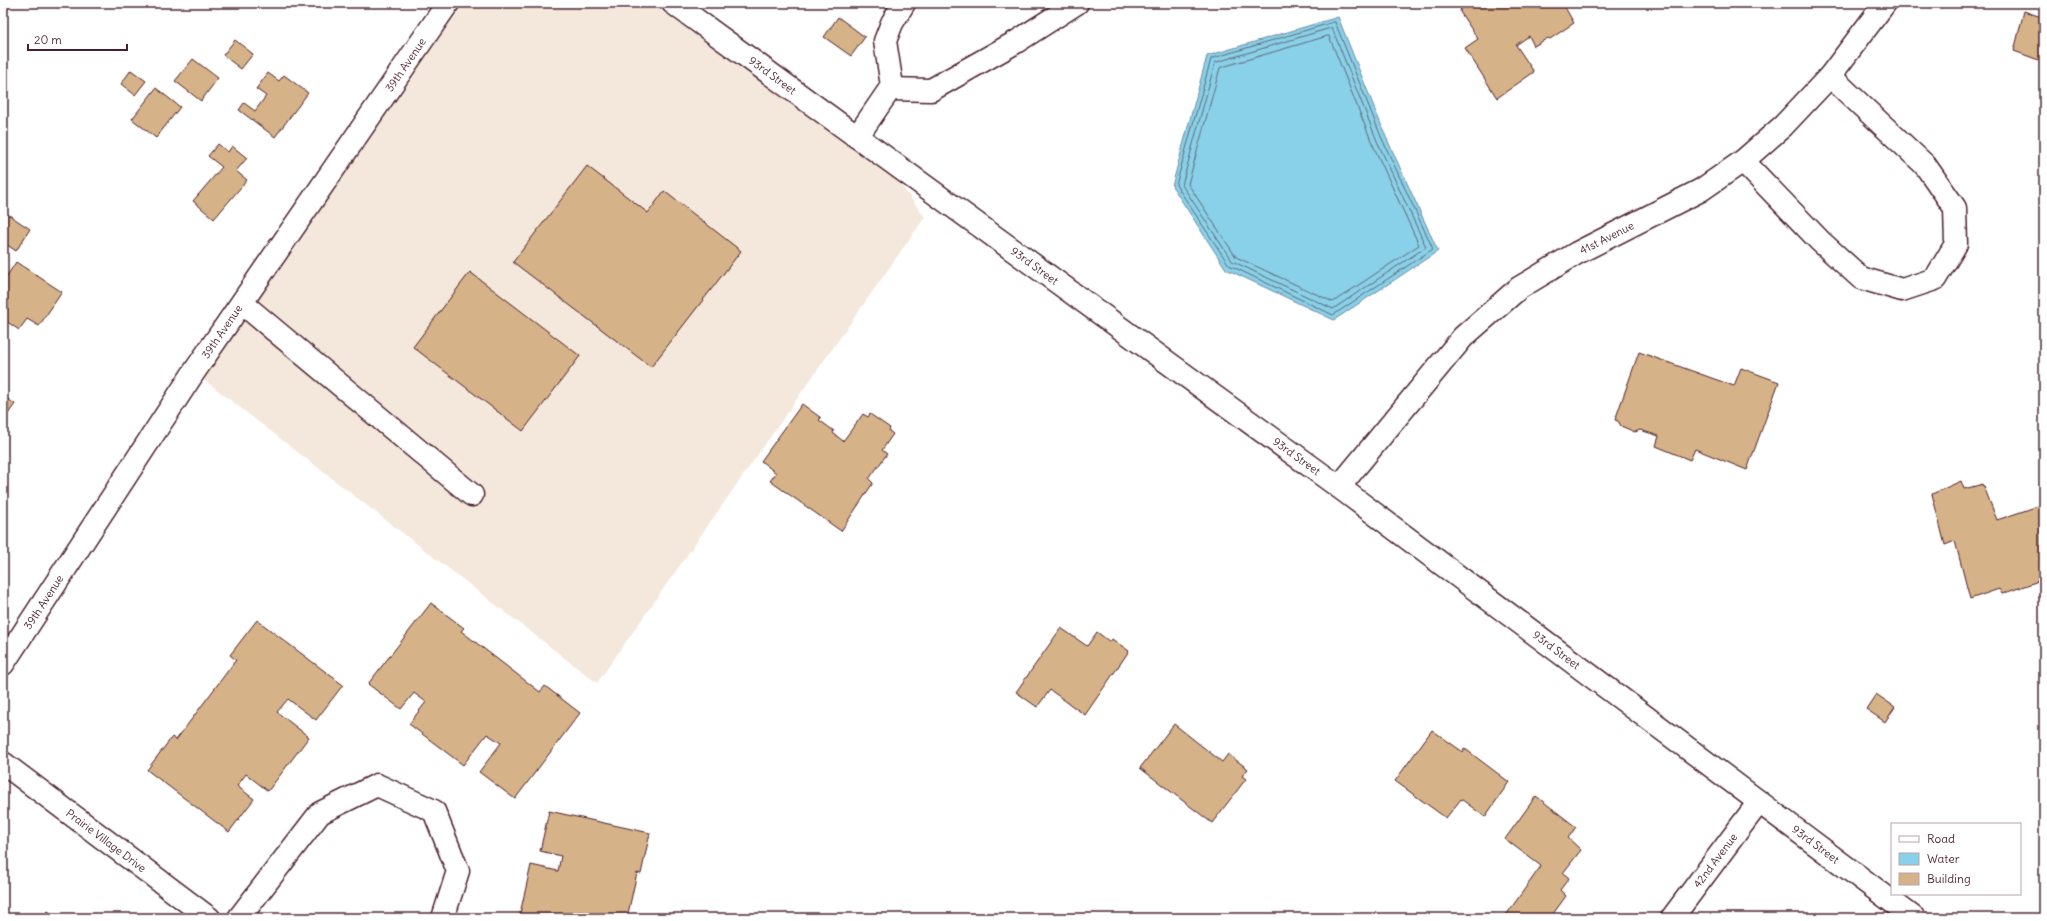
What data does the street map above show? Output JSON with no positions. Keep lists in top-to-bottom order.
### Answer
{
  "streets": {
    "street": [
      "39th Avenue",
      "93rd Street",
      "41st Avenue",
      "Prairie Village Drive",
      "42nd Avenue"
    ]
  },
  "crossings": [
    ["93rd Street", "41st Avenue"],
    ["93rd Street", "42nd Avenue"]
  ],
  "legend": ["Road", "Water", "Building"],
  "scale_bar": "20 m"
}
